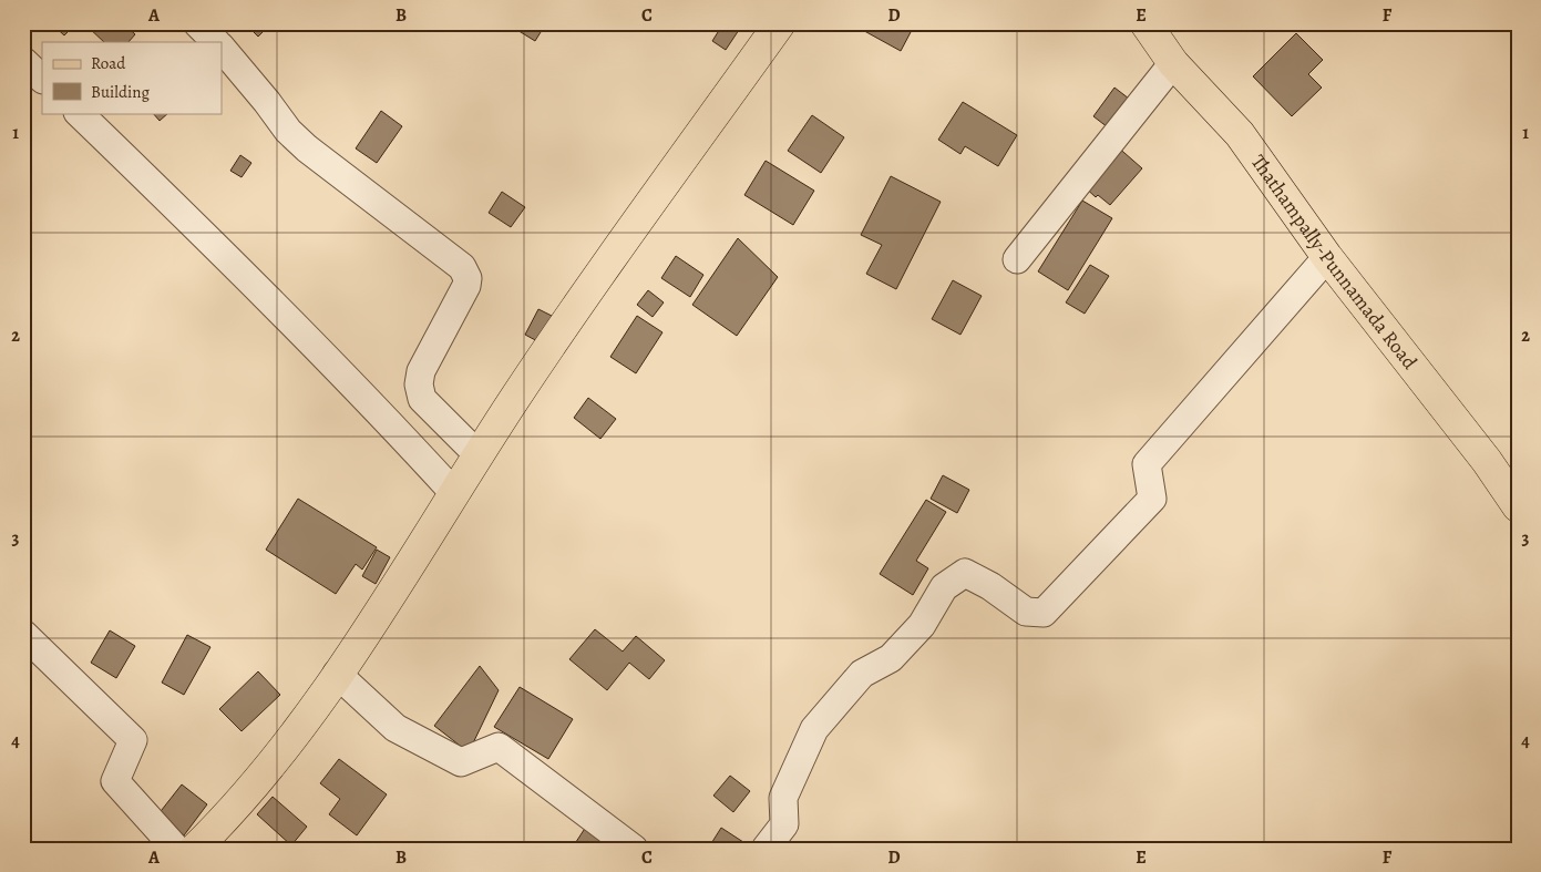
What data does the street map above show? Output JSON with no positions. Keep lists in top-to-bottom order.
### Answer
{
  "streets": {
    "main road": ["Thathampally-Punnamada Road"]
  },
  "legend": ["Road", "Building"],
  "grid": {
    "columns": [
      "A",
      "B",
      "C",
      "D",
      "E",
      "F"
    ],
    "rows": [
      "1",
      "2",
      "3",
      "4"
    ]
  }
}
